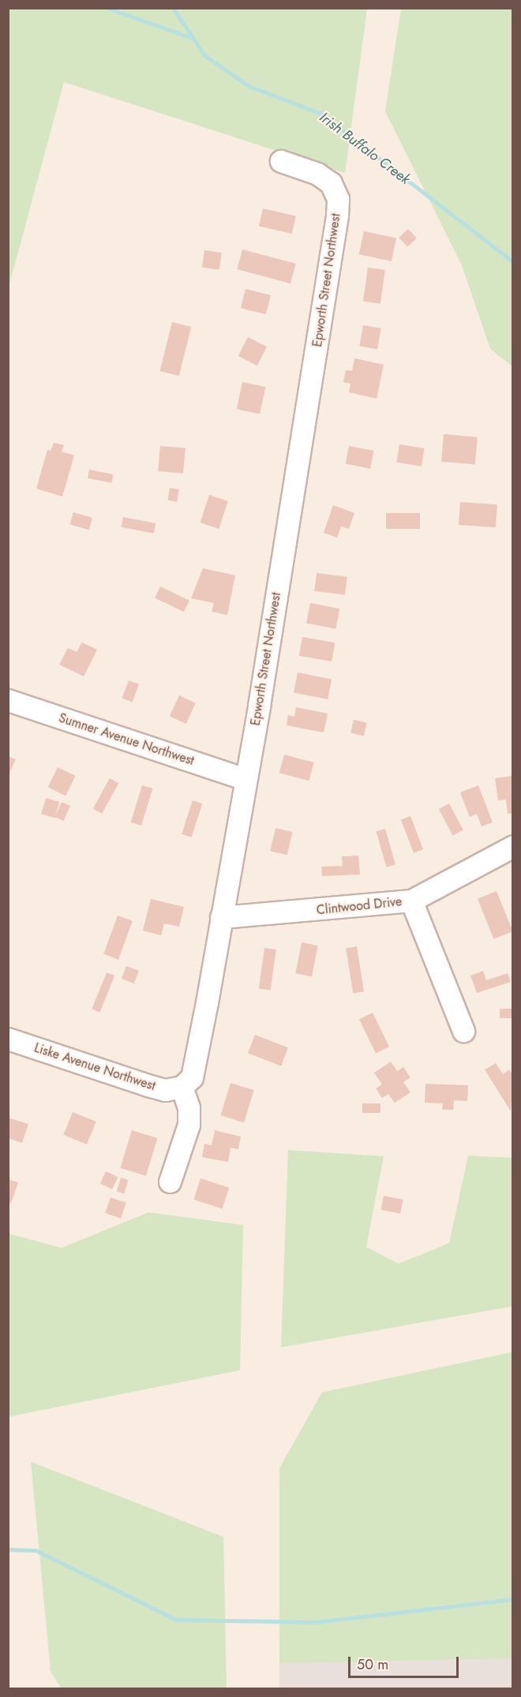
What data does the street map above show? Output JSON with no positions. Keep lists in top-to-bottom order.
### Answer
{
  "streets": {
    "street": [
      "Epworth Street Northwest",
      "Sumner Avenue Northwest",
      "Clintwood Drive",
      "Liske Avenue Northwest"
    ]
  },
  "crossings": [
    ["Epworth Street Northwest", "Sumner Avenue Northwest"],
    ["Epworth Street Northwest", "Clintwood Drive"],
    ["Epworth Street Northwest", "Liske Avenue Northwest"]
  ],
  "water": ["Irish Buffalo Creek"],
  "scale_bar": "50 m"
}
